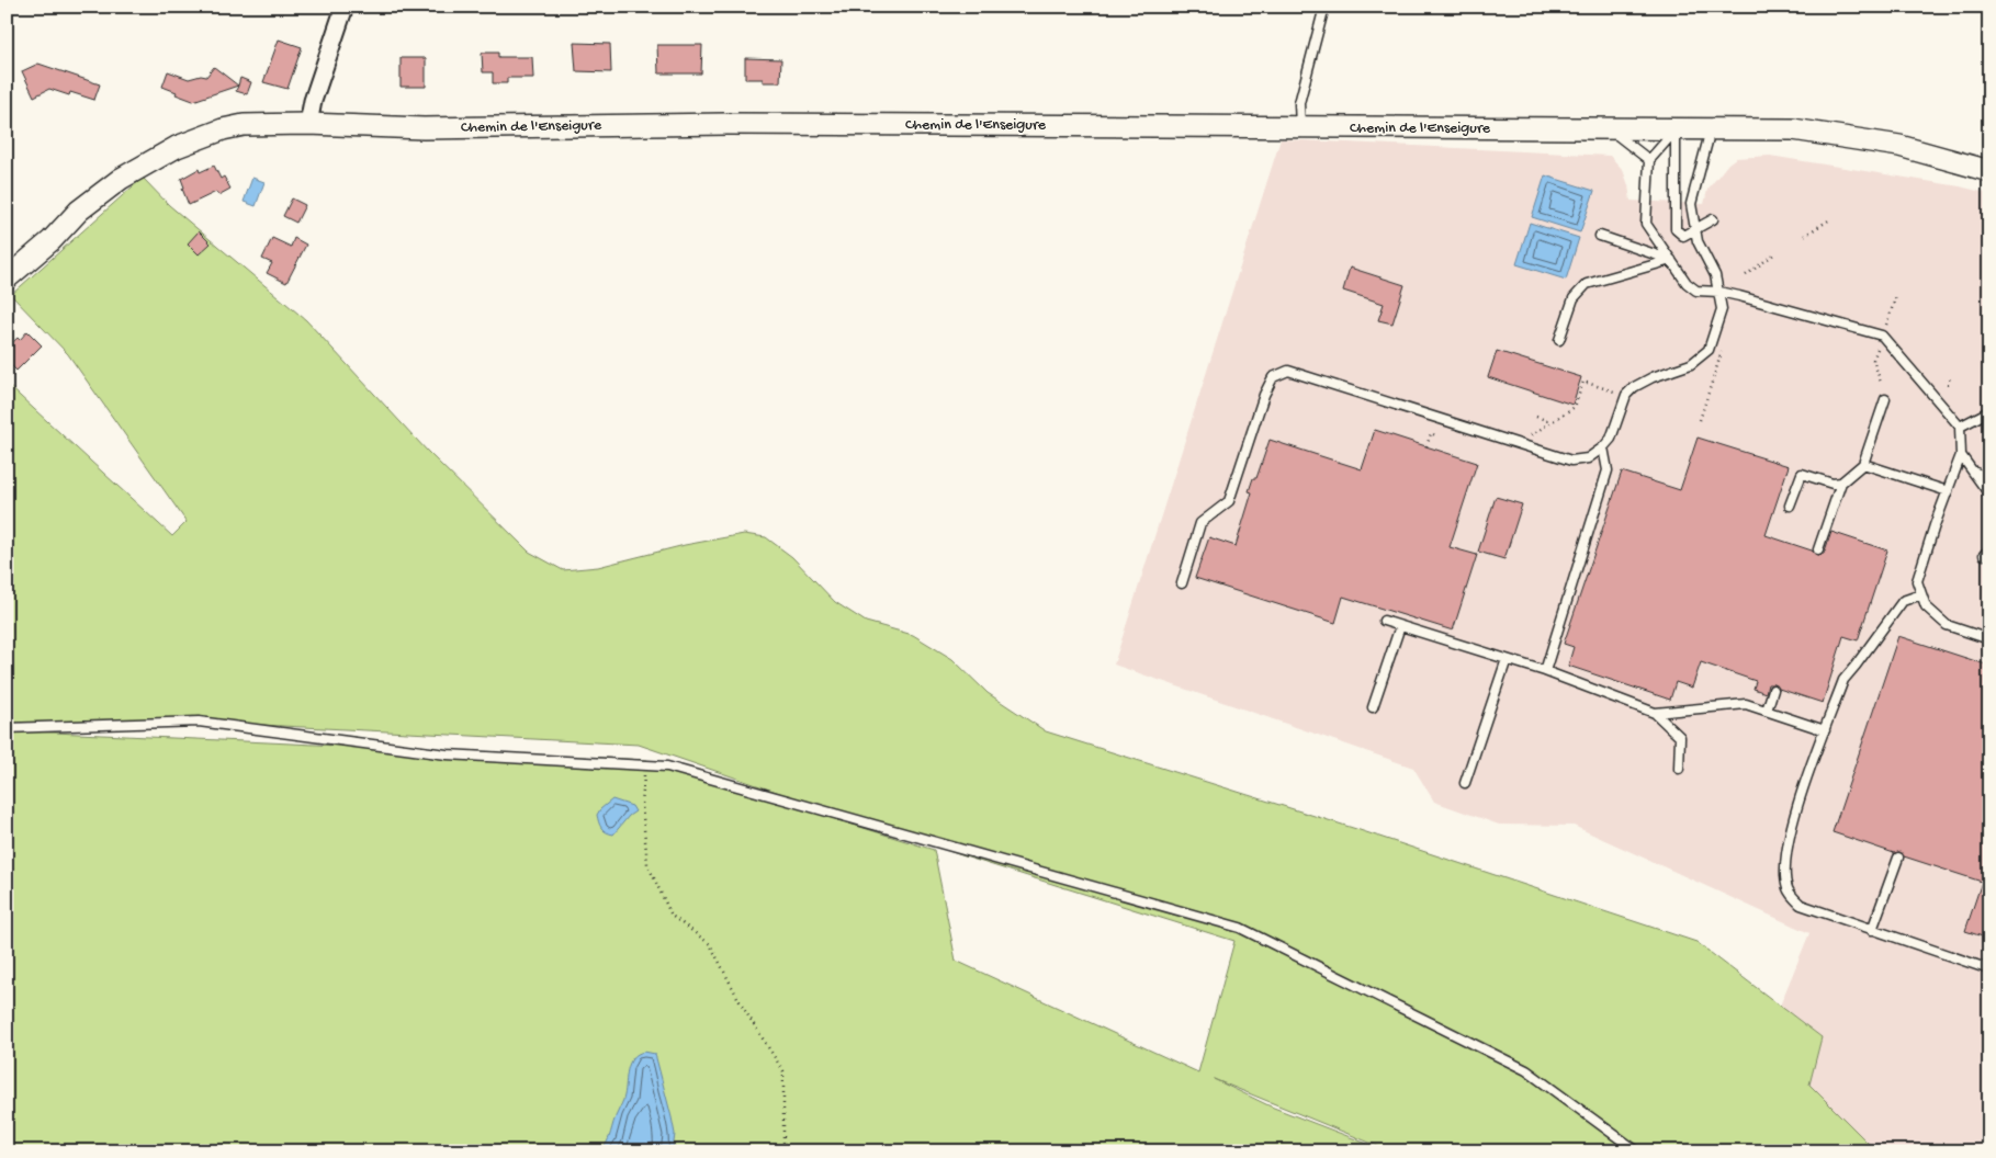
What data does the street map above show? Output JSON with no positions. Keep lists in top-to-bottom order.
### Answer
{
  "streets": {
    "street": ["Chemin de l'Enseigure"]
  }
}
